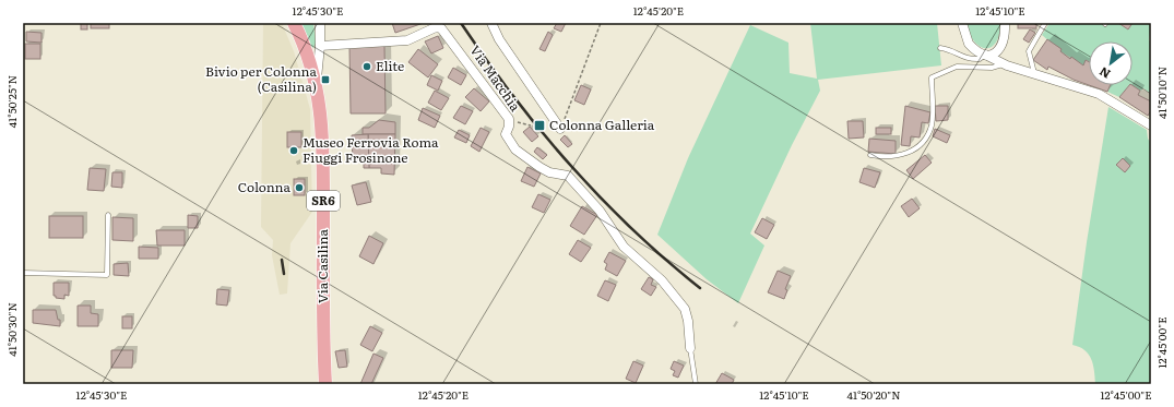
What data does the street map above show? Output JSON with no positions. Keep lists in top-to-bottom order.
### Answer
{
  "streets": {
    "main road": ["SR6", "Via Casilina"],
    "street": ["Via Macchia"]
  },
  "places": {
    "other": ["Elite", "Museo Ferrovia Roma Fiuggi Frosinone", "Colonna"],
    "transit": ["Bivio per Colonna (Casilina)", "Colonna Galleria"]
  },
  "north": "bottom left",
  "coordinates": [
    "12°45'30\"E",
    "12°45'20\"E",
    "12°45'10\"E",
    "41°50'10\"N",
    "41°50'25\"N",
    "41°50'30\"N",
    "12°45'00\"E",
    "41°50'20\"N"
  ]
}
